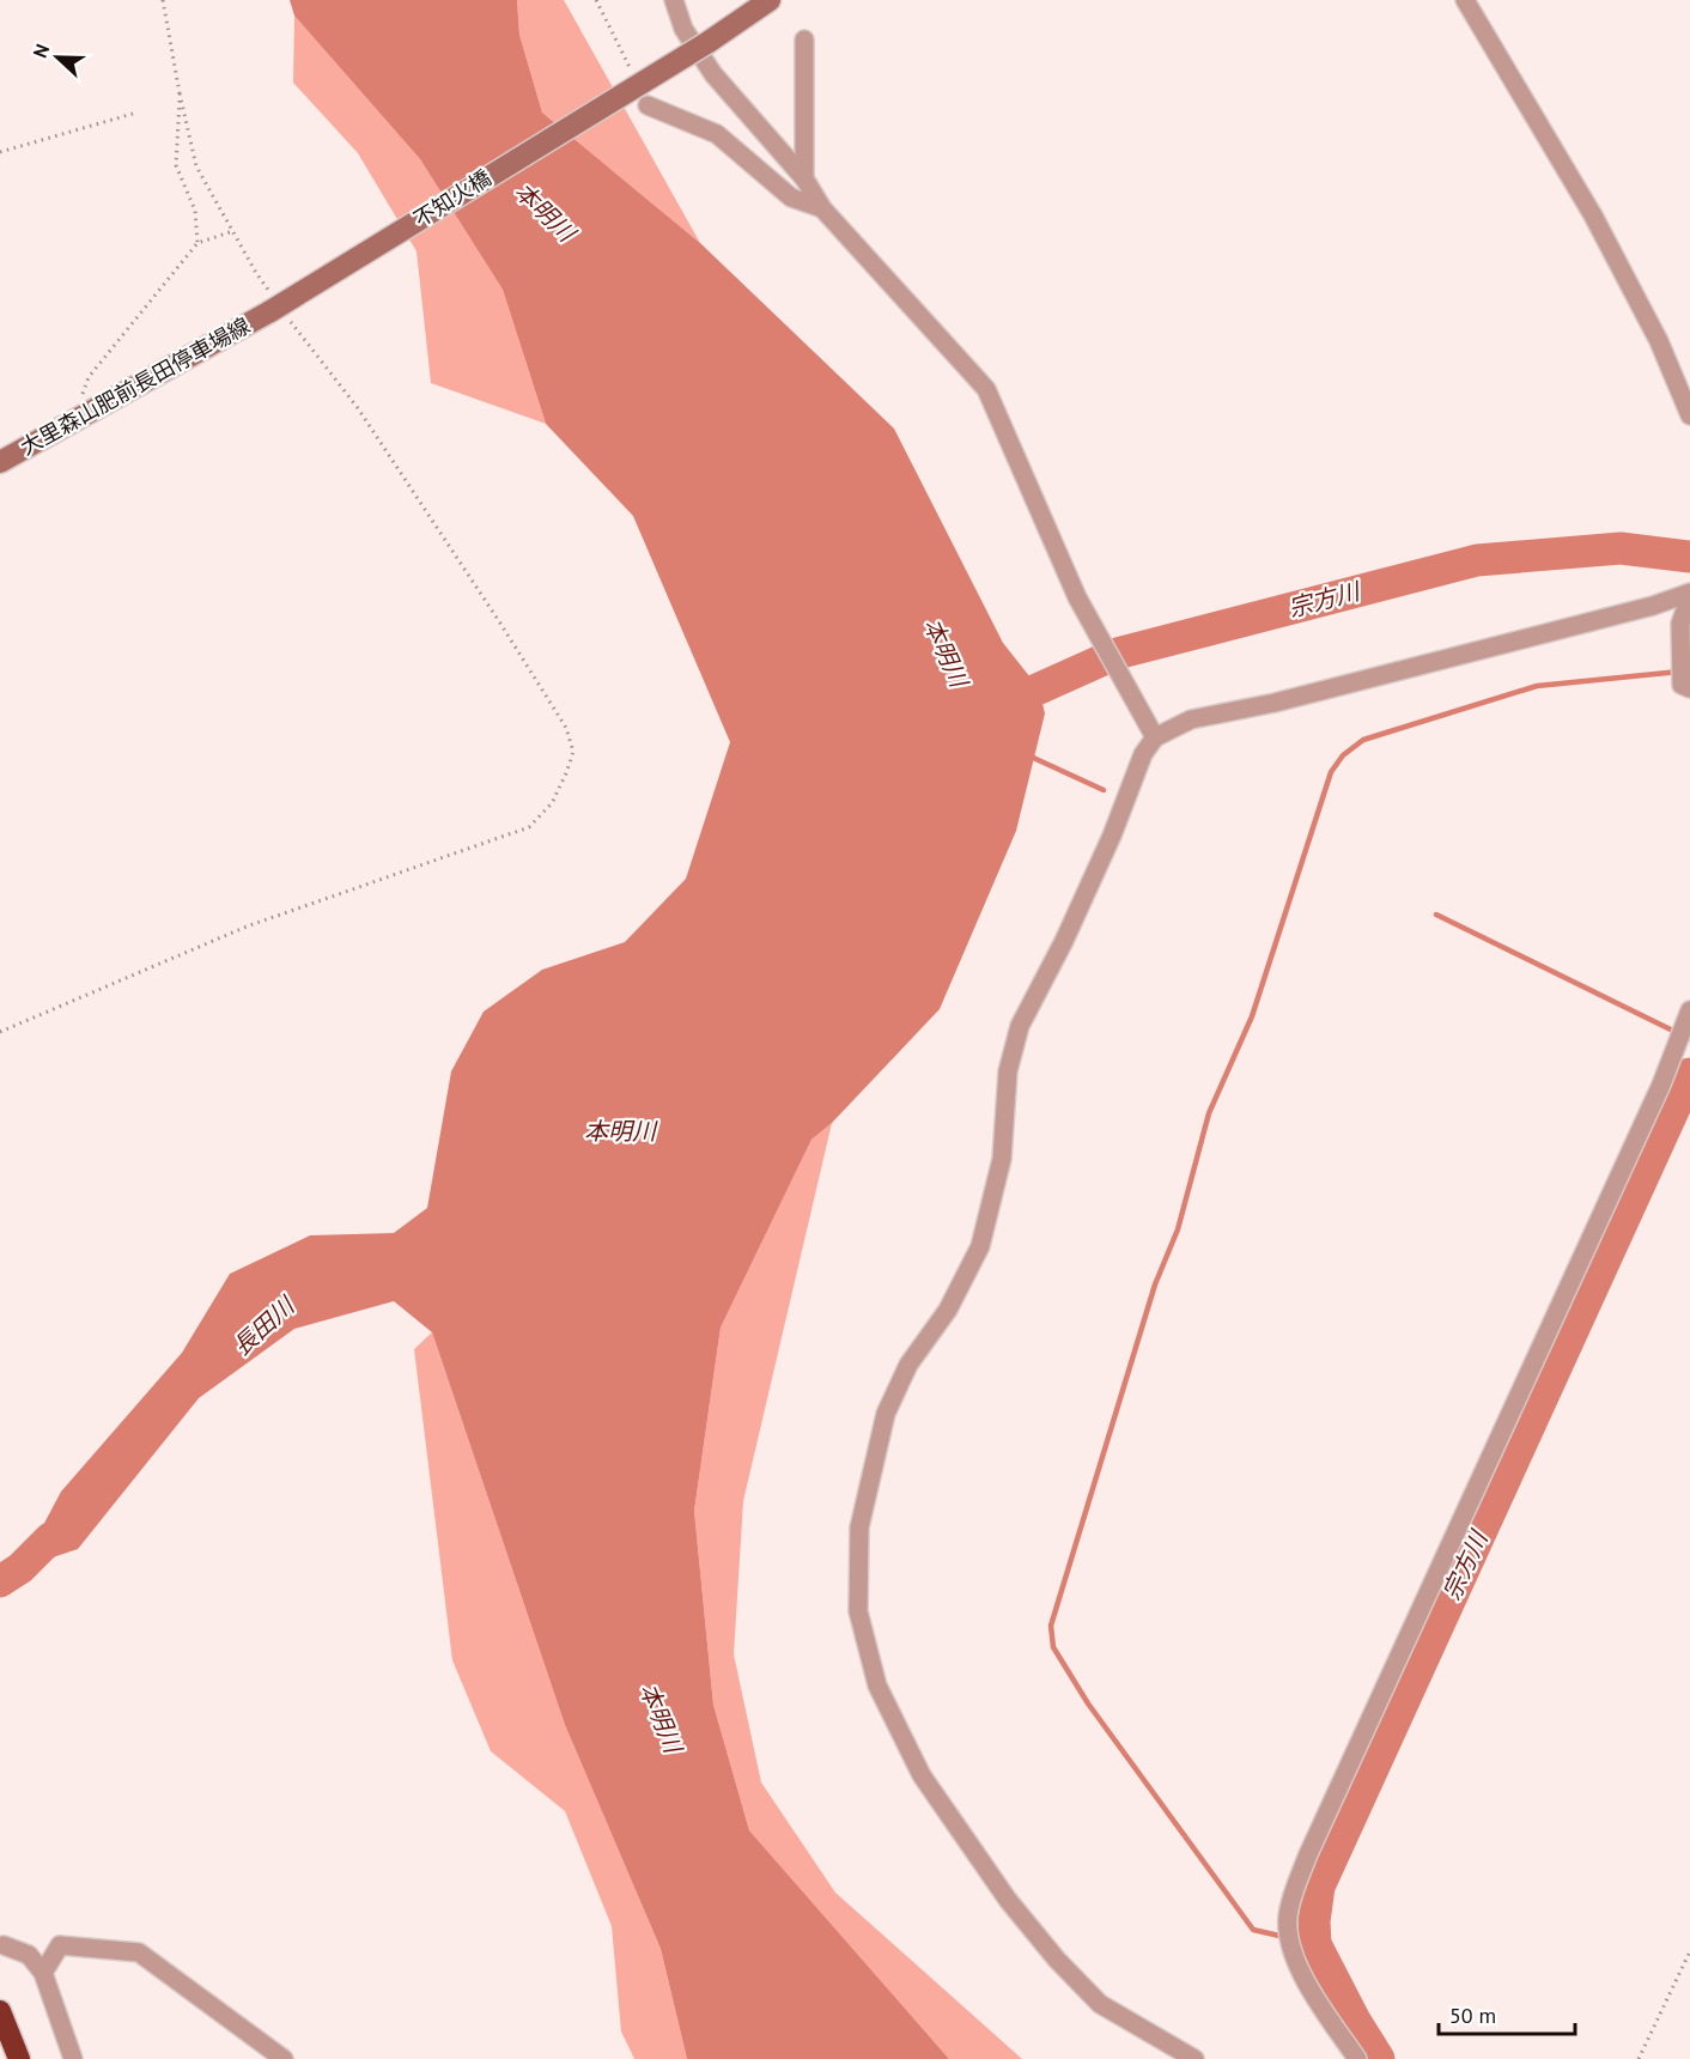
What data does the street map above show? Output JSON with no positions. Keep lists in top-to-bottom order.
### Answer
{
  "streets": {
    "main road": ["不知火橋", "大里森山肥前長田停車場線"]
  },
  "crossings": [
    ["不知火橋", "大里森山肥前長田停車場線"]
  ],
  "water": ["本明川", "宗方川", "長田川"],
  "scale_bar": "50 m",
  "north": "left"
}
